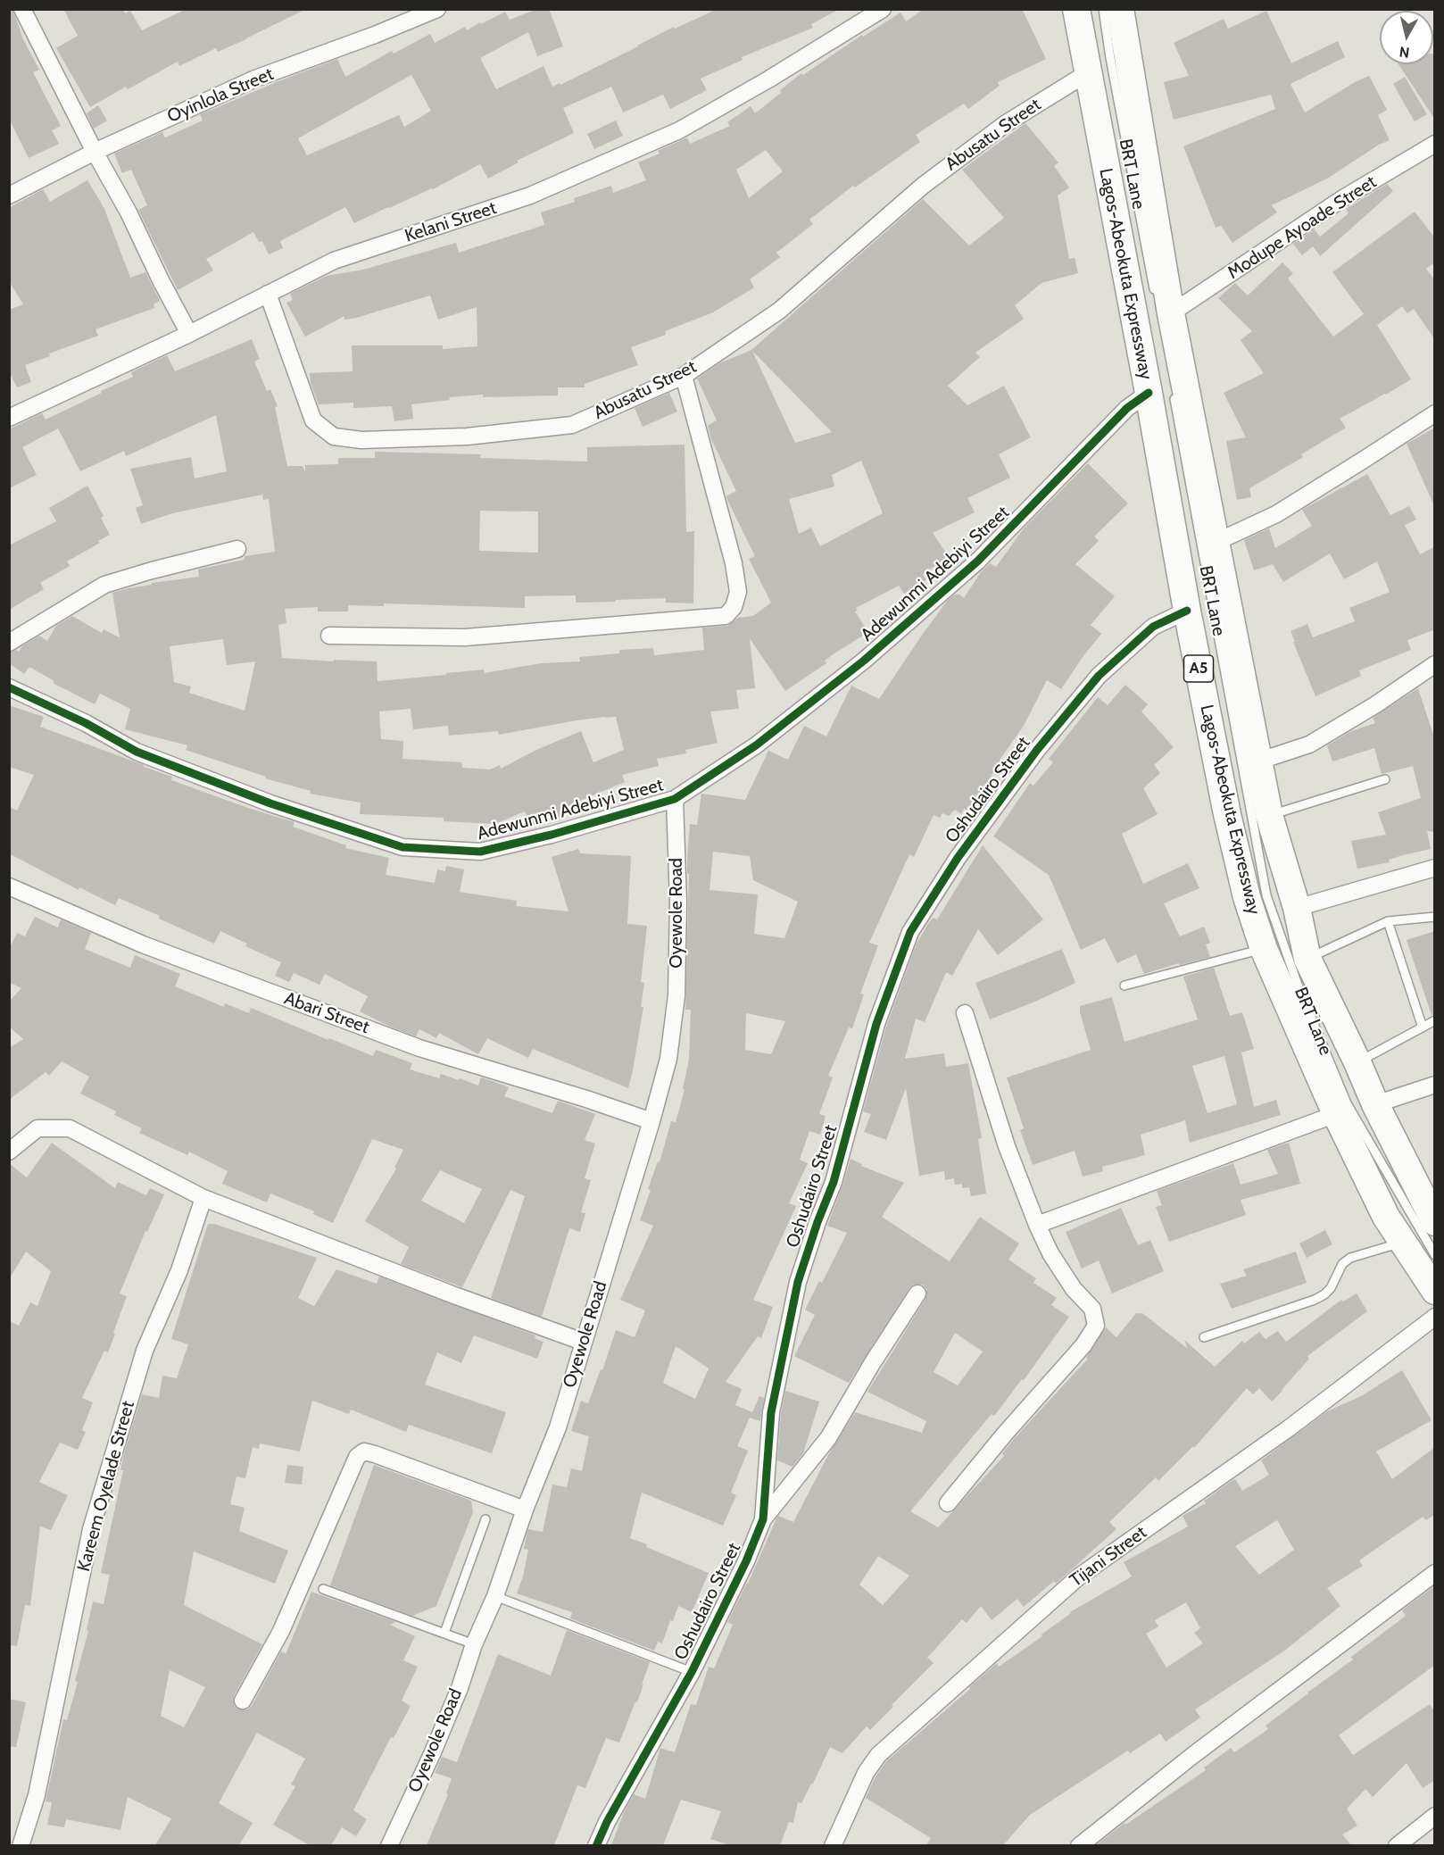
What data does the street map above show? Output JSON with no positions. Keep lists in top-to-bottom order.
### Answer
{
  "streets": {
    "highway": ["Lagos-Abeokuta Expressway", "A5"],
    "street": [
      "Oyinlola Street",
      "Abusatu Street",
      "Kelani Street",
      "Modupe Ayoade Street",
      "Adewunmi Adebiyi Street",
      "Oshudairo Street",
      "Oyewole Road",
      "Abari Street",
      "Kareem Oyelade Street",
      "Tijani Street"
    ],
    "lane": ["BRT Lane"]
  },
  "crossings": [
    ["Abusatu Street", "Kelani Street"],
    ["Abusatu Street", "Lagos-Abeokuta Expressway"],
    ["BRT Lane", "Modupe Ayoade Street"],
    ["BRT Lane", "Lagos-Abeokuta Expressway"],
    ["BRT Lane", "Adewunmi Adebiyi Street"],
    ["Modupe Ayoade Street", "Lagos-Abeokuta Expressway"],
    ["Lagos-Abeokuta Expressway", "Adewunmi Adebiyi Street"],
    ["Lagos-Abeokuta Expressway", "Oshudairo Street"],
    ["Adewunmi Adebiyi Street", "Oyewole Road"],
    ["Oyewole Road", "Abari Street"]
  ],
  "north": "bottom"
}
